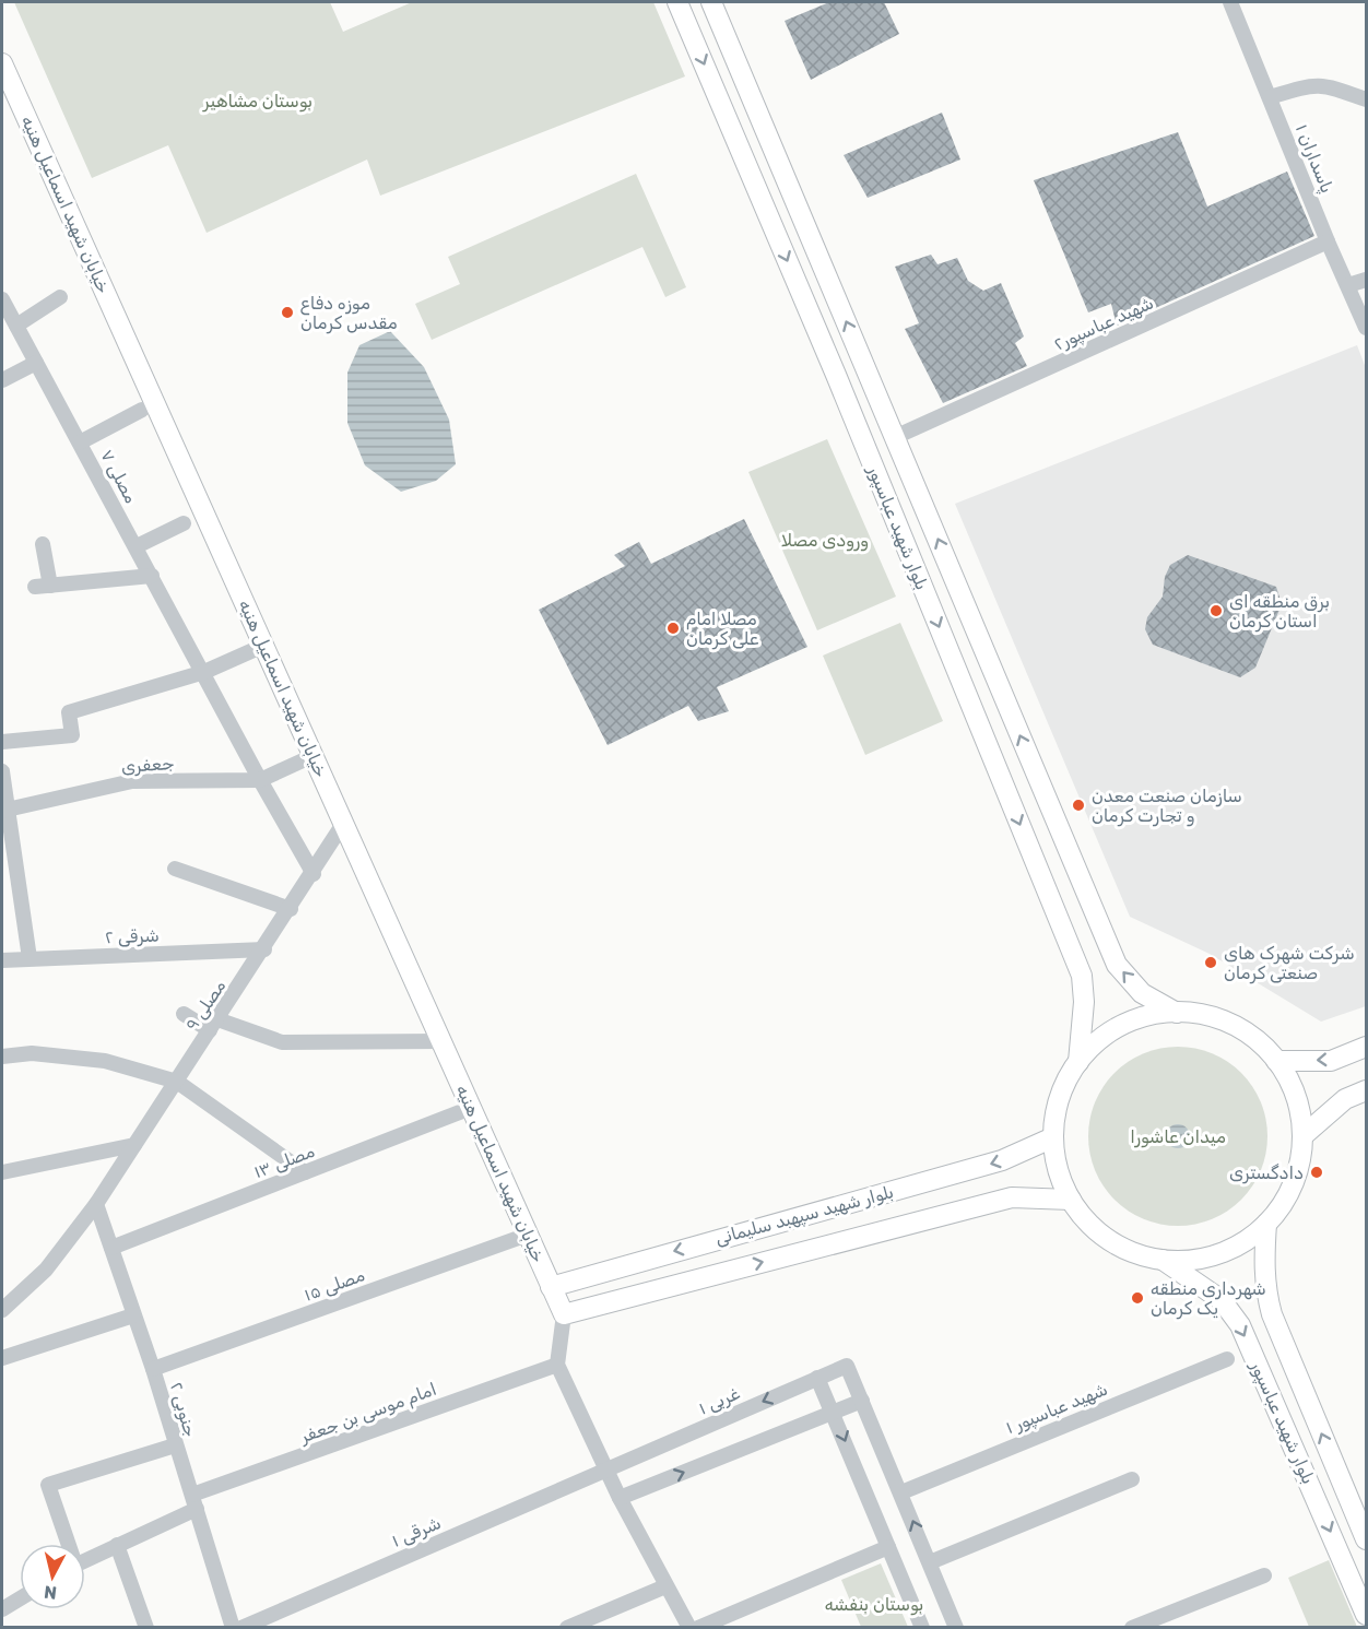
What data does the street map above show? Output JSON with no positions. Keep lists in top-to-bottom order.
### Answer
{
  "streets": {
    "main road": ["خیابان شهید اسماعیل هنیه", "بلوار شهید عباسپور", "بلوار شهید سپهبد سلیمانی"],
    "street": [
      "پاسداران ۱",
      "شهید عباسپور۲",
      "مصلی ۷",
      "جعفری",
      "۲ شرقی",
      "مصلی ۹",
      "مصلی ۱۳",
      "مصلی ۱۵",
      "۱ غربی",
      "شهید عباسپور ۱",
      "جنوبی ۲",
      "امام موسی بن جعفر",
      "شرقی ۱"
    ]
  },
  "crossings": [
    ["پاسداران ۱", "شهید عباسپور۲"],
    ["خیابان شهید اسماعیل هنیه", "مصلی ۹"],
    ["خیابان شهید اسماعیل هنیه", "مصلی ۱۳"],
    ["خیابان شهید اسماعیل هنیه", "بلوار شهید سپهبد سلیمانی"],
    ["خیابان شهید اسماعیل هنیه", "مصلی ۱۵"],
    ["شهید عباسپور۲", "بلوار شهید عباسپور"],
    ["مصلی ۷", "جعفری"],
    ["مصلی ۷", "مصلی ۹"],
    ["۲ شرقی", "مصلی ۹"],
    ["مصلی ۹", "جنوبی ۲"],
    ["مصلی ۱۳", "جنوبی ۲"],
    ["مصلی ۱۵", "جنوبی ۲"],
    ["۱ غربی", "شرقی ۱"],
    ["جنوبی ۲", "امام موسی بن جعفر"]
  ],
  "parks": [
    "بوستان مشاهیر",
    "ورودی مصلا",
    "میدان عاشورا",
    "بوستان بنفشه"
  ],
  "places": [
    "موزه دفاع مقدس کرمان",
    "برق منطقه ای استان کرمان",
    "مصلا امام علی کرمان",
    "سازمان صنعت معدن و تجارت کرمان",
    "شرکت شهرک های صنعتی کرمان",
    "دادگستری",
    "شهرداری منطقه یک کرمان"
  ],
  "north": "bottom"
}
